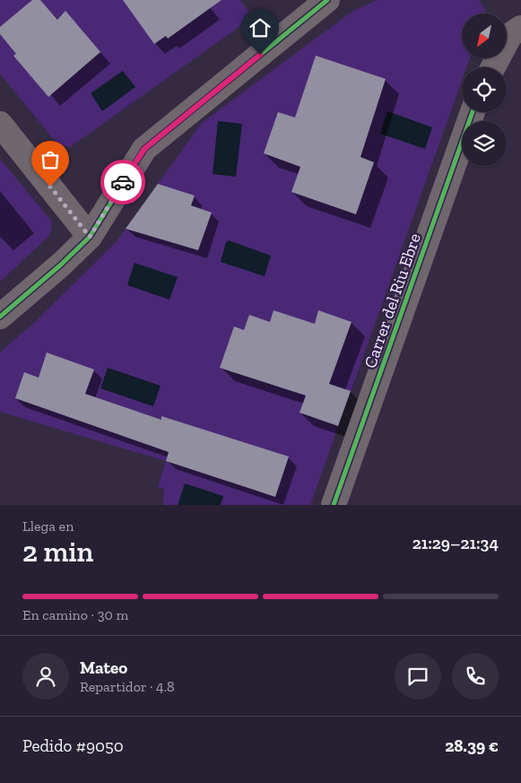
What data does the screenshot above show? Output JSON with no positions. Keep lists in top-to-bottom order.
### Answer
{
  "streets": {
    "street": ["Carrer del Riu Ebre"]
  },
  "north": "bottom left",
  "page": {
    "heading": ["2 min", "Llega en", "21:29–21:34"],
    "panel": [
      "Mateo",
      "Repartidor · 4.8",
      "Pedido #9050",
      "28.39 €"
    ],
    "bar": "En camino · 30 m"
  }
}
